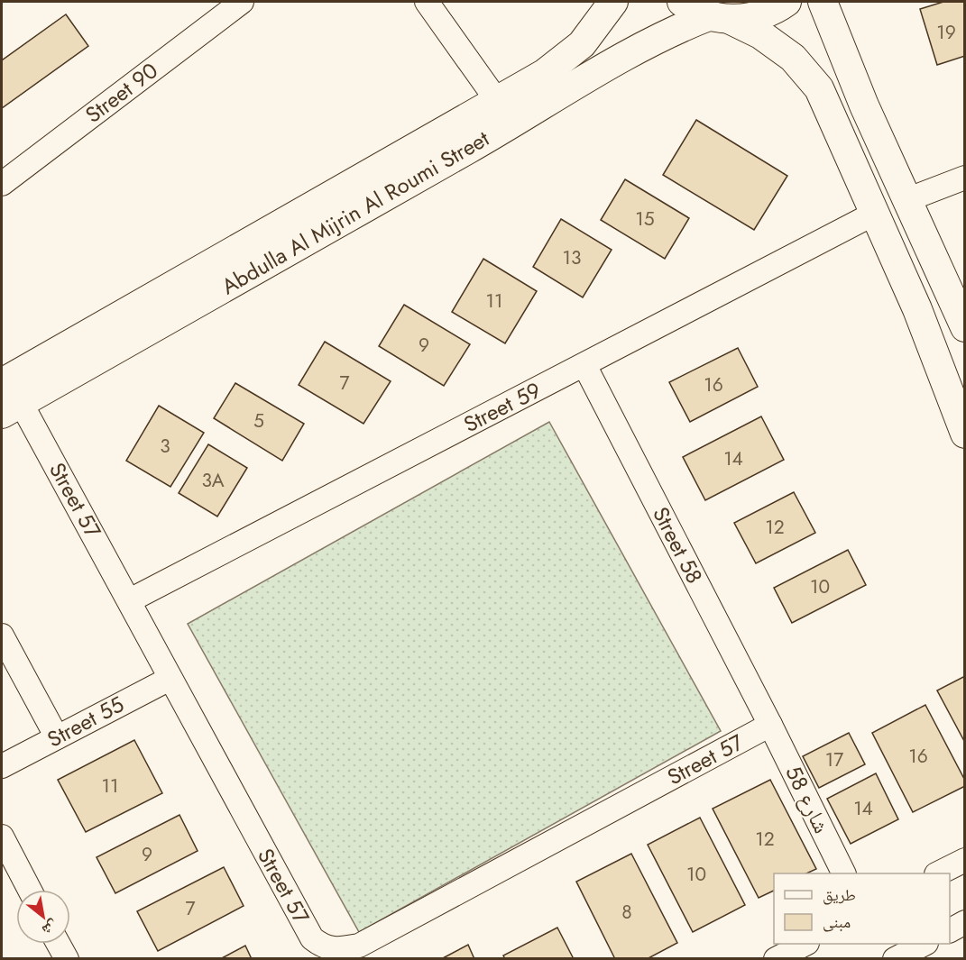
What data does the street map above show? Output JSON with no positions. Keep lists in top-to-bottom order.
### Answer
{
  "streets": {
    "main road": ["Abdulla Al Mijrin Al Roumi Street"],
    "street": [
      "Street 90",
      "Street 59",
      "Street 57",
      "Street 58",
      "Street 55",
      "شارع 58"
    ]
  },
  "crossings": [
    ["Abdulla Al Mijrin Al Roumi Street", "Street 57"],
    ["Street 59", "Street 57"],
    ["Street 59", "Street 58"],
    ["Street 57", "Street 58"],
    ["Street 57", "Street 55"],
    ["Street 57", "شارع 58"],
    ["Street 58", "شارع 58"]
  ],
  "house_numbers": [
    "19",
    "15",
    "13",
    "11",
    "9",
    "7",
    "16",
    "5",
    "3",
    "14",
    "3A",
    "12",
    "10",
    "16",
    "17",
    "11",
    "14",
    "12",
    "9",
    "10",
    "7",
    "8"
  ],
  "legend": ["طريق", "مبنى"],
  "north": "bottom right"
}
